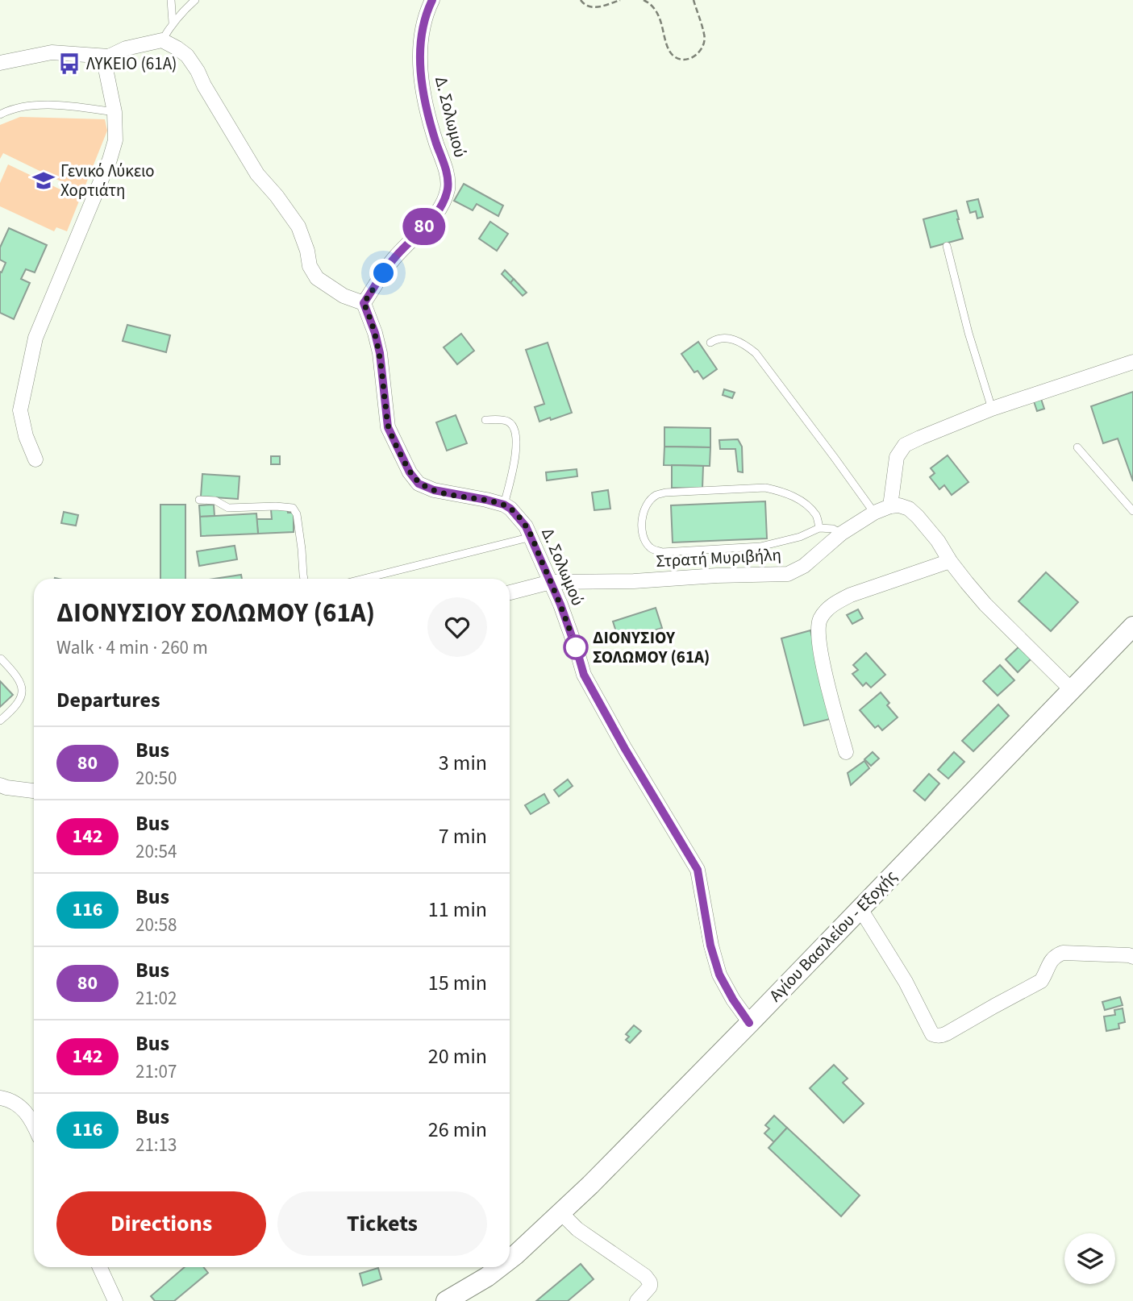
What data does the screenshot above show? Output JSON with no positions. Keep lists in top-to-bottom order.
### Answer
{
  "streets": {
    "main road": ["Αγίου Βασιλείου - Εξοχής"],
    "street": ["Δ. Σολωμού", "Στρατή Μυριβήλη"]
  },
  "crossings": [
    ["Δ. Σολωμού", "Στρατή Μυριβήλη"],
    ["Δ. Σολωμού", "Αγίου Βασιλείου - Εξοχής"]
  ],
  "places": {
    "bus stop": ["ΛΥΚΕΙΟ (61Α)"],
    "school or university": ["Γενικό Λύκειο Χορτιάτη"],
    "other": ["ΔΙΟΝΥΣΙΟΥ ΣΟΛΩΜΟΥ (61Α)"]
  },
  "lines": ["bus line 80"],
  "page": {
    "on_map": "80",
    "heading": [
      ["ΔΙΟΝΥΣΙΟΥ ΣΟΛΩΜΟΥ (61Α)", "Walk · 4 min · 260 m"],
      "Departures"
    ],
    "list": [
      {
        "mark": "80",
        "name": "Bus",
        "note": "20:50",
        "value": "3 min"
      },
      {
        "mark": "142",
        "name": "Bus",
        "note": "20:54",
        "value": "7 min"
      },
      {
        "mark": "116",
        "name": "Bus",
        "note": "20:58",
        "value": "11 min"
      },
      {
        "mark": "80",
        "name": "Bus",
        "note": "21:02",
        "value": "15 min"
      },
      {
        "mark": "142",
        "name": "Bus",
        "note": "21:07",
        "value": "20 min"
      },
      {
        "mark": "116",
        "name": "Bus",
        "note": "21:13",
        "value": "26 min"
      }
    ],
    "buttons": ["Directions", "Tickets"]
  }
}
